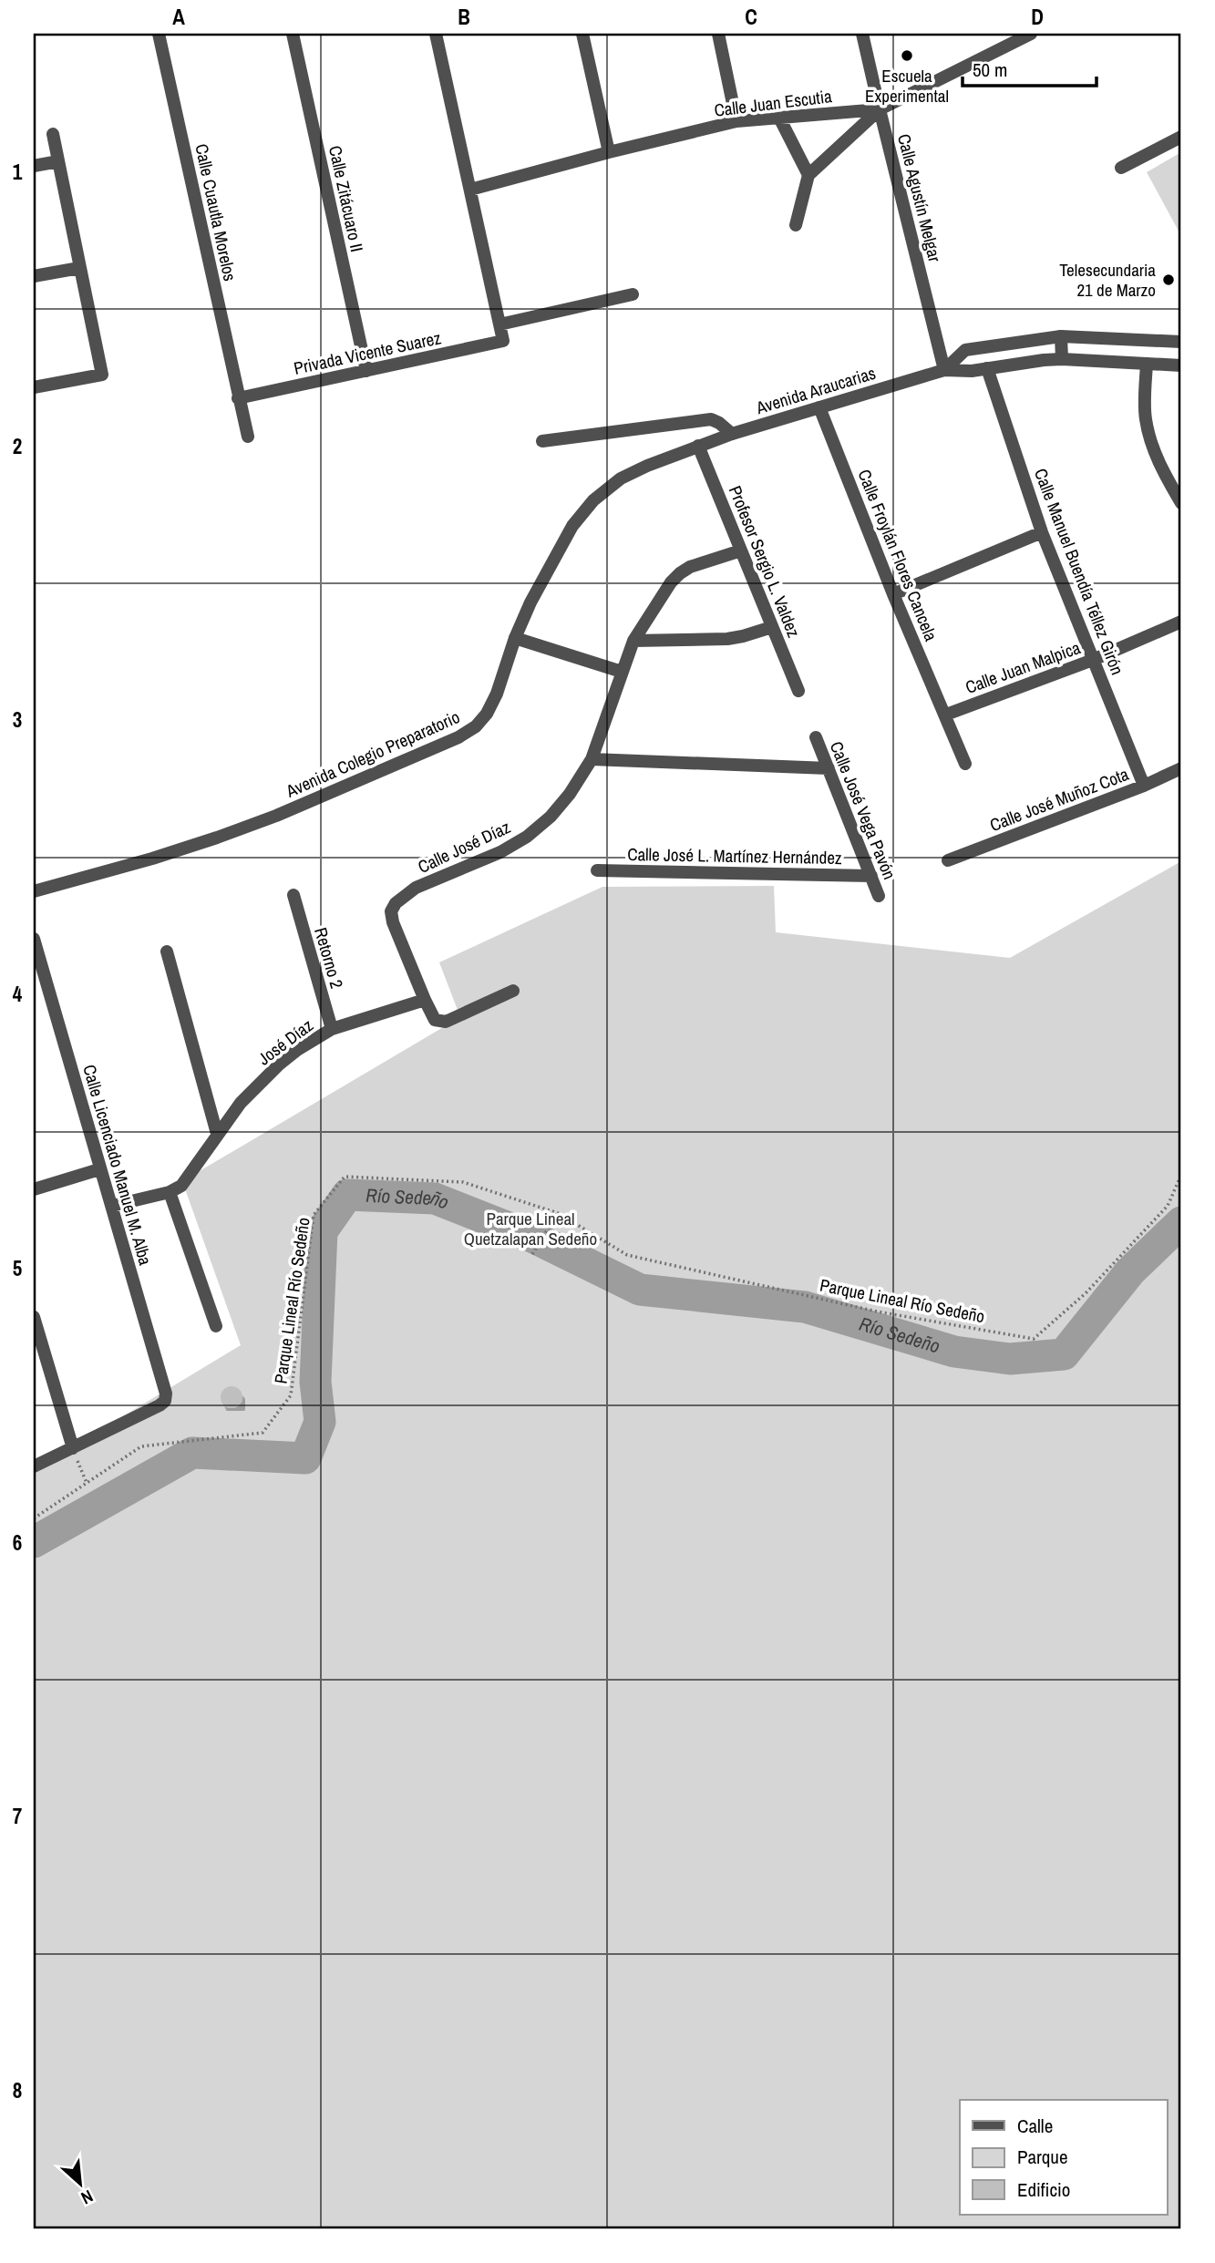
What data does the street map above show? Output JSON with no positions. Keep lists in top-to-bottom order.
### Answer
{
  "streets": {
    "street": [
      "Calle Juan Escutia",
      "Calle Agustín Melgar",
      "Calle Zitácuaro II",
      "Calle Cuautla Morelos",
      "Privada Vicente Suarez",
      "Avenida Araucarias",
      "Calle Froylán Flores Cancela",
      "Profesor Sergio L. Valdez",
      "Calle Manuel Buendía Téllez Girón",
      "Calle Juan Malpica",
      "Avenida Colegio Preparatorio",
      "Calle José Muñoz Cota",
      "Calle José Vega Pavón",
      "Calle José Díaz",
      "Calle José L. Martínez Hernández",
      "Retorno 2",
      "José Díaz",
      "Calle Licenciado Manuel M. Alba"
    ],
    "path": ["Parque Lineal Río Sedeño"]
  },
  "crossings": [
    ["Calle Juan Escutia", "Calle Agustín Melgar"],
    ["Calle Agustín Melgar", "Avenida Araucarias"],
    ["Calle Zitácuaro II", "Privada Vicente Suarez"],
    ["Calle Cuautla Morelos", "Privada Vicente Suarez"],
    ["Avenida Araucarias", "Calle Froylán Flores Cancela"],
    ["Avenida Araucarias", "Profesor Sergio L. Valdez"],
    ["Avenida Araucarias", "Calle Manuel Buendía Téllez Girón"],
    ["Avenida Araucarias", "Avenida Colegio Preparatorio"],
    ["Calle Froylán Flores Cancela", "Calle Juan Malpica"],
    ["Profesor Sergio L. Valdez", "Avenida Colegio Preparatorio"],
    ["Profesor Sergio L. Valdez", "Calle José Díaz"],
    ["Calle Manuel Buendía Téllez Girón", "Calle Juan Malpica"],
    ["Calle Manuel Buendía Téllez Girón", "Calle José Muñoz Cota"],
    ["Calle José Vega Pavón", "Calle José L. Martínez Hernández"],
    ["Calle José Díaz", "José Díaz"],
    ["Retorno 2", "José Díaz"],
    ["José Díaz", "Calle Licenciado Manuel M. Alba"]
  ],
  "water": ["Río Sedeño"],
  "parks": ["Parque Lineal Quetzalapan Sedeño"],
  "places": ["Escuela Experimental", "Telesecundaria 21 de Marzo"],
  "legend": ["Calle", "Parque", "Edificio"],
  "scale_bar": "50 m",
  "north": "bottom right",
  "grid": {
    "columns": [
      "A",
      "B",
      "C",
      "D"
    ],
    "rows": [
      "1",
      "2",
      "3",
      "4",
      "5",
      "6",
      "7",
      "8"
    ]
  }
}
